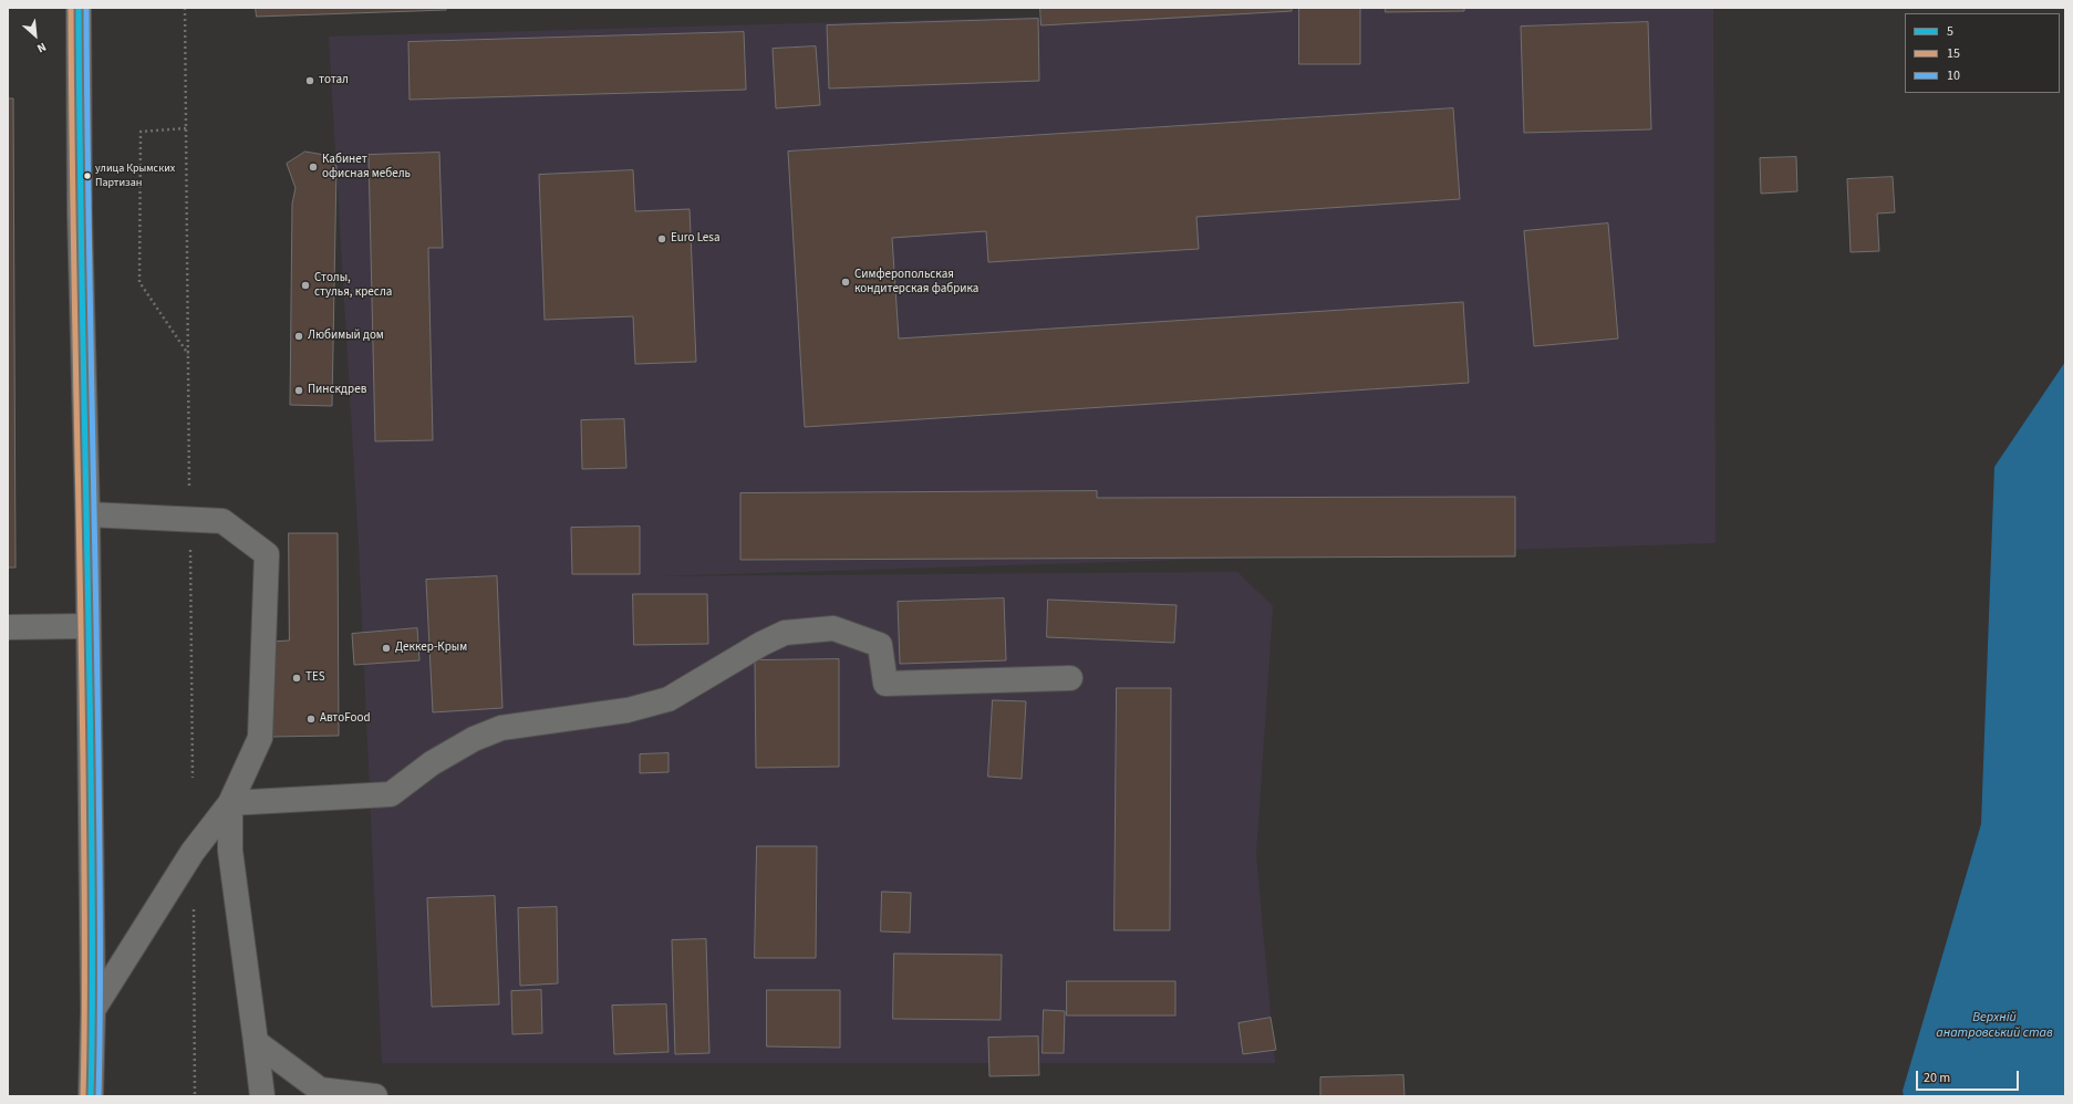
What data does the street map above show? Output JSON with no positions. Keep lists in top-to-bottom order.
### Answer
{
  "water": ["Верхній анатровський став"],
  "places": [
    "тотал",
    "Кабинет офисная мебель",
    "улица Крымских Партизан",
    "Euro Lesa",
    "Симферопольская кондитерская фабрика",
    "Столы, стулья, кресла",
    "Любимый дом",
    "Пинскдрев",
    "Деккер-Крым",
    "TES",
    "АвтоFood"
  ],
  "lines": ["transit line 5", "transit line 15", "transit line 10"],
  "legend": ["5", "15", "10"],
  "scale_bar": "20 m",
  "north": "bottom right"
}
